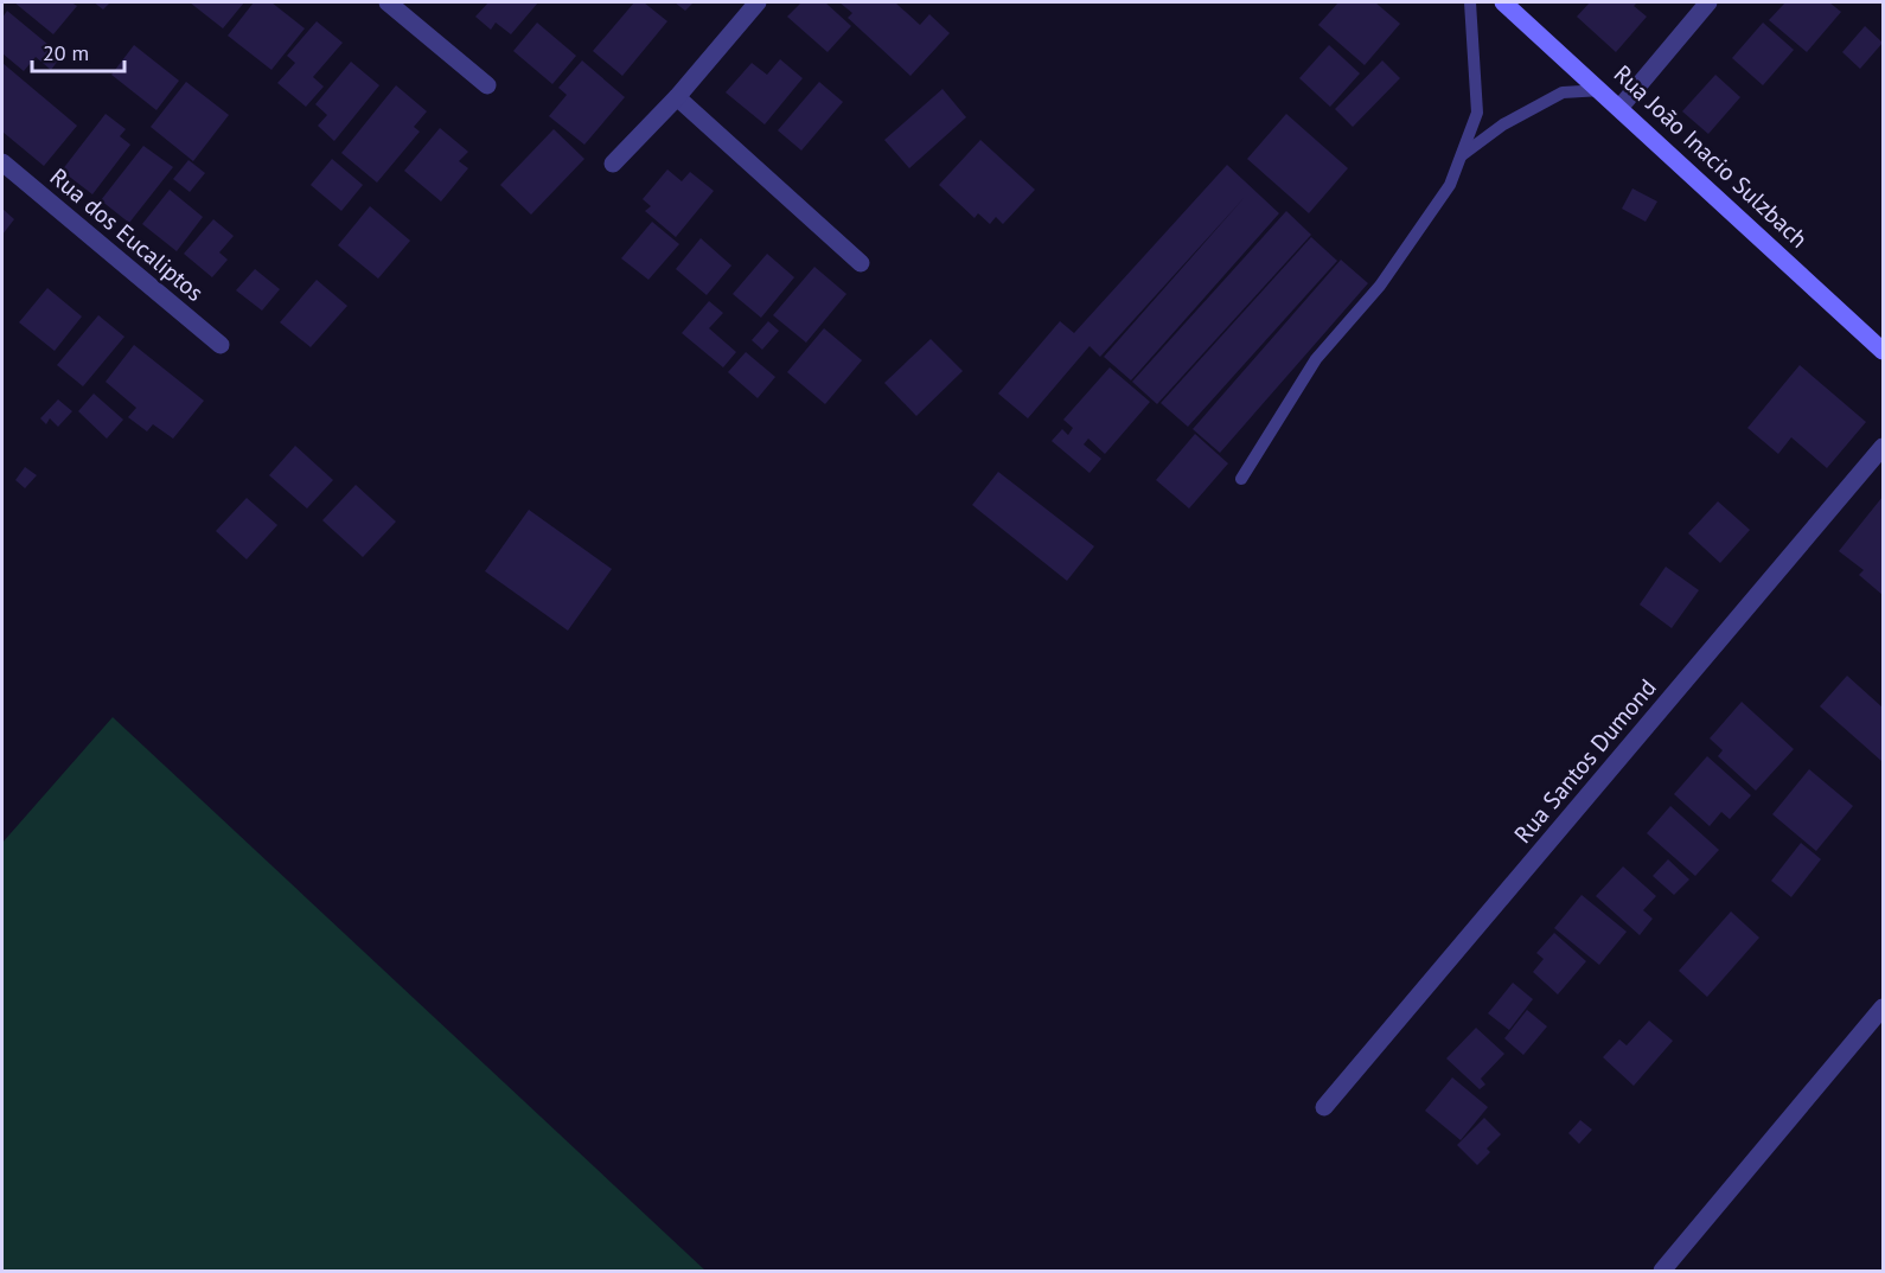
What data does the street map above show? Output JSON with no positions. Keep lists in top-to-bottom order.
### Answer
{
  "streets": {
    "street": ["Rua João Inacio Sulzbach", "Rua dos Eucaliptos", "Rua Santos Dumond"]
  },
  "scale_bar": "20 m"
}
